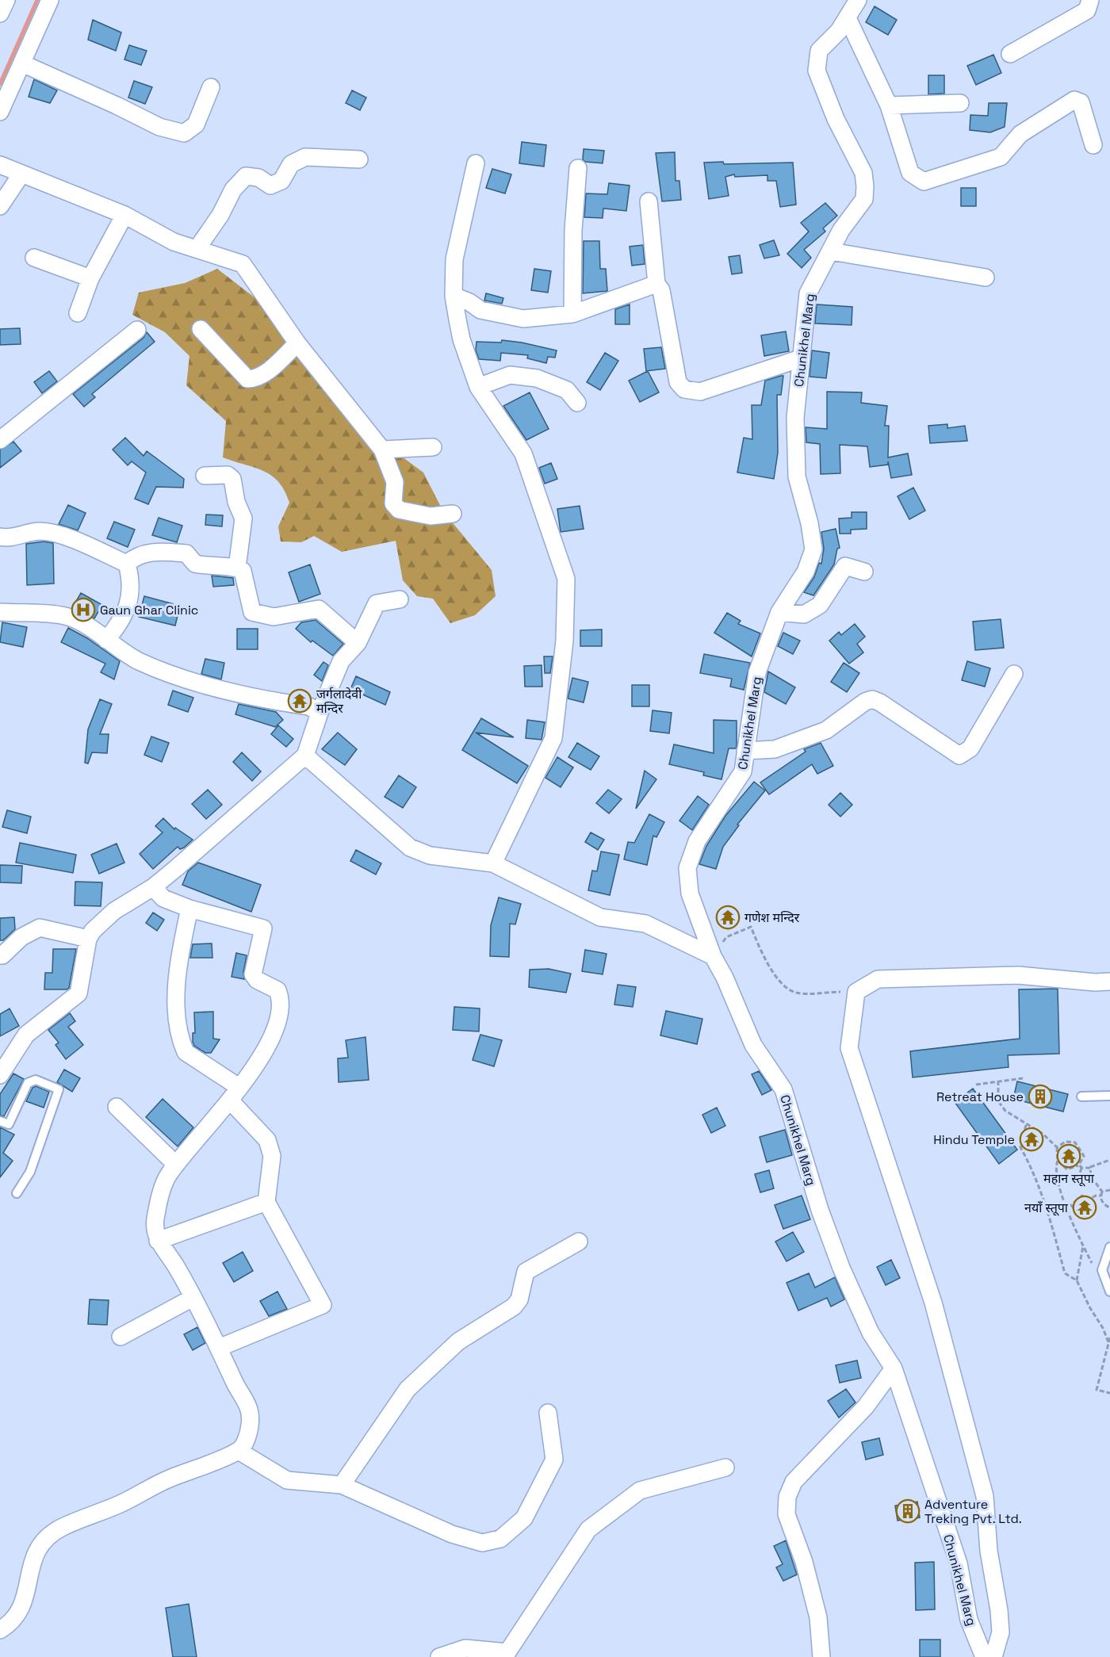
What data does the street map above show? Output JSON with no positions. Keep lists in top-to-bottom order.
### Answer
{
  "streets": {
    "street": ["Chunikhel Marg"]
  },
  "places": {
    "hospital": ["Gaun Ghar Clinic"],
    "temple": [
      "जर्गलादेवी मन्दिर",
      "गणेश मन्दिर",
      "Hindu Temple",
      "महान स्तूपा",
      "नयाँ स्तूपा"
    ],
    "building": ["Retreat House", "Adventure Treking Pvt. Ltd."]
  }
}
